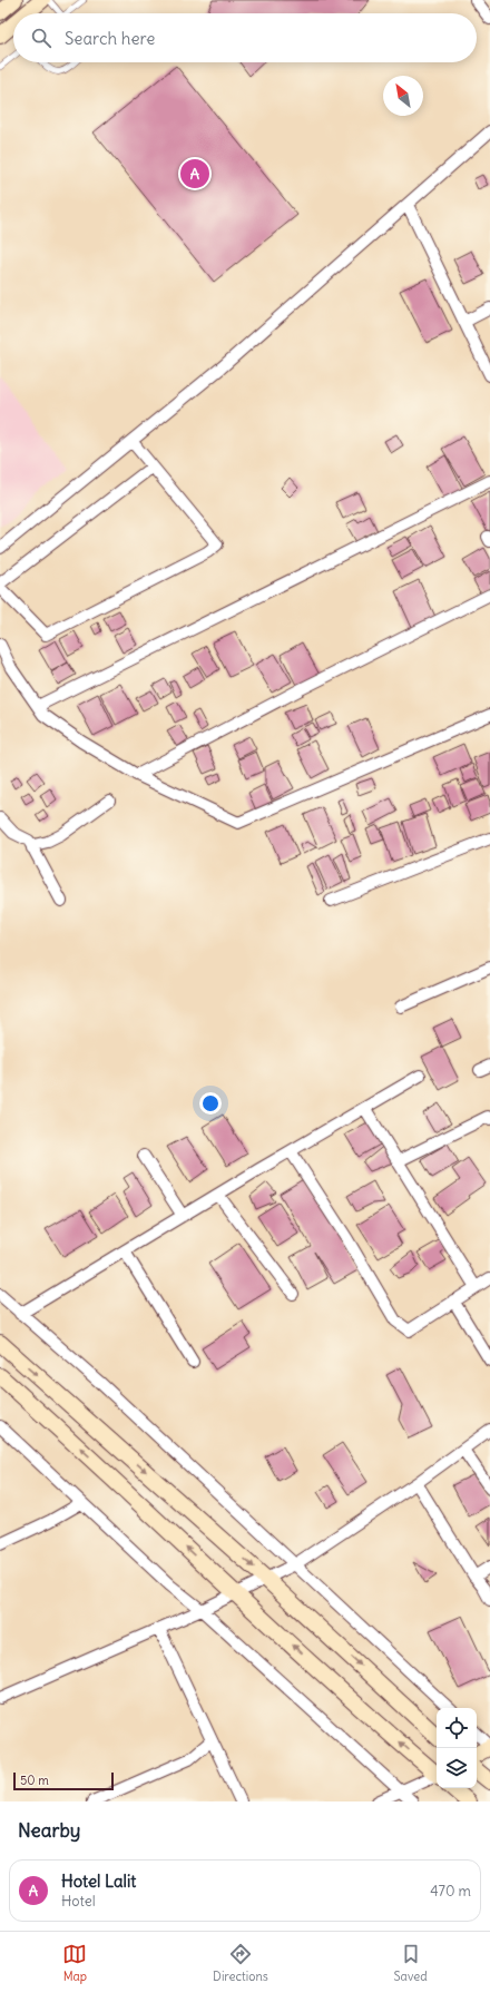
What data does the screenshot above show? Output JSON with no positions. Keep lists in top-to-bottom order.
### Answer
{
  "scale_bar": "50 m",
  "north": "top left",
  "page": {
    "search": "Search here",
    "pins": "A",
    "scale": "50 m",
    "heading": "Nearby",
    "list": [
      {
        "mark": "A",
        "name": "Hotel Lalit",
        "note": "Hotel",
        "value": "470 m"
      }
    ],
    "nav": ["Map", "Directions", "Saved"]
  }
}
